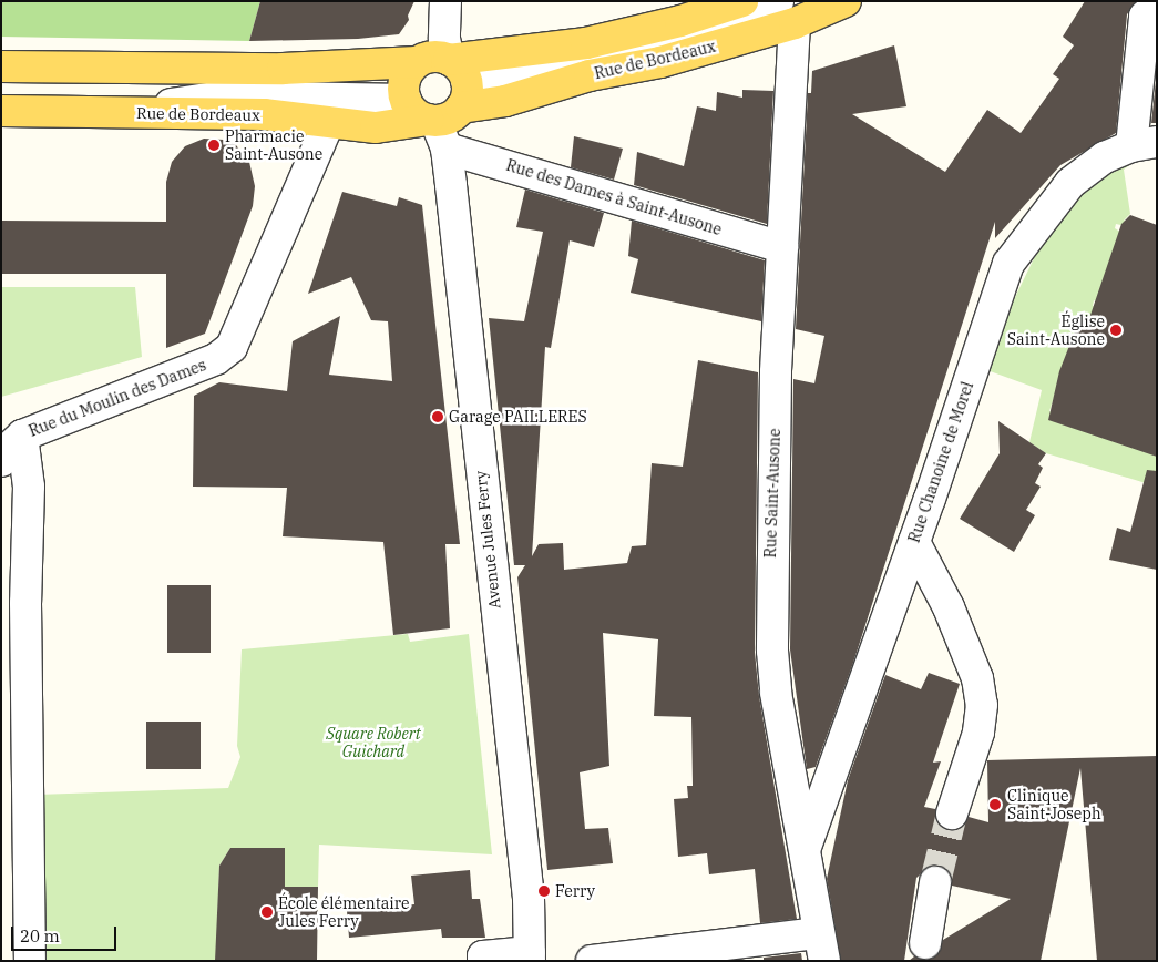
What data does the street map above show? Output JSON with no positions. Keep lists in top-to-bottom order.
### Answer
{
  "streets": {
    "main road": ["Rue de Bordeaux"],
    "street": [
      "Rue des Dames à Saint-Ausone",
      "Rue du Moulin des Dames",
      "Rue Chanoine de Morel",
      "Rue Saint-Ausone",
      "Avenue Jules Ferry"
    ]
  },
  "crossings": [
    ["Rue de Bordeaux", "Rue des Dames à Saint-Ausone"],
    ["Rue de Bordeaux", "Rue du Moulin des Dames"],
    ["Rue de Bordeaux", "Rue Saint-Ausone"],
    ["Rue de Bordeaux", "Avenue Jules Ferry"],
    ["Rue des Dames à Saint-Ausone", "Rue Saint-Ausone"],
    ["Rue des Dames à Saint-Ausone", "Avenue Jules Ferry"],
    ["Rue Chanoine de Morel", "Rue Saint-Ausone"]
  ],
  "parks": ["Square Robert Guichard"],
  "places": [
    "Pharmacie Saint-Ausone",
    "Église Saint-Ausone",
    "Garage PAILLERES",
    "Clinique Saint-Joseph",
    "Ferry",
    "École élémentaire Jules Ferry"
  ],
  "scale_bar": "20 m"
}
